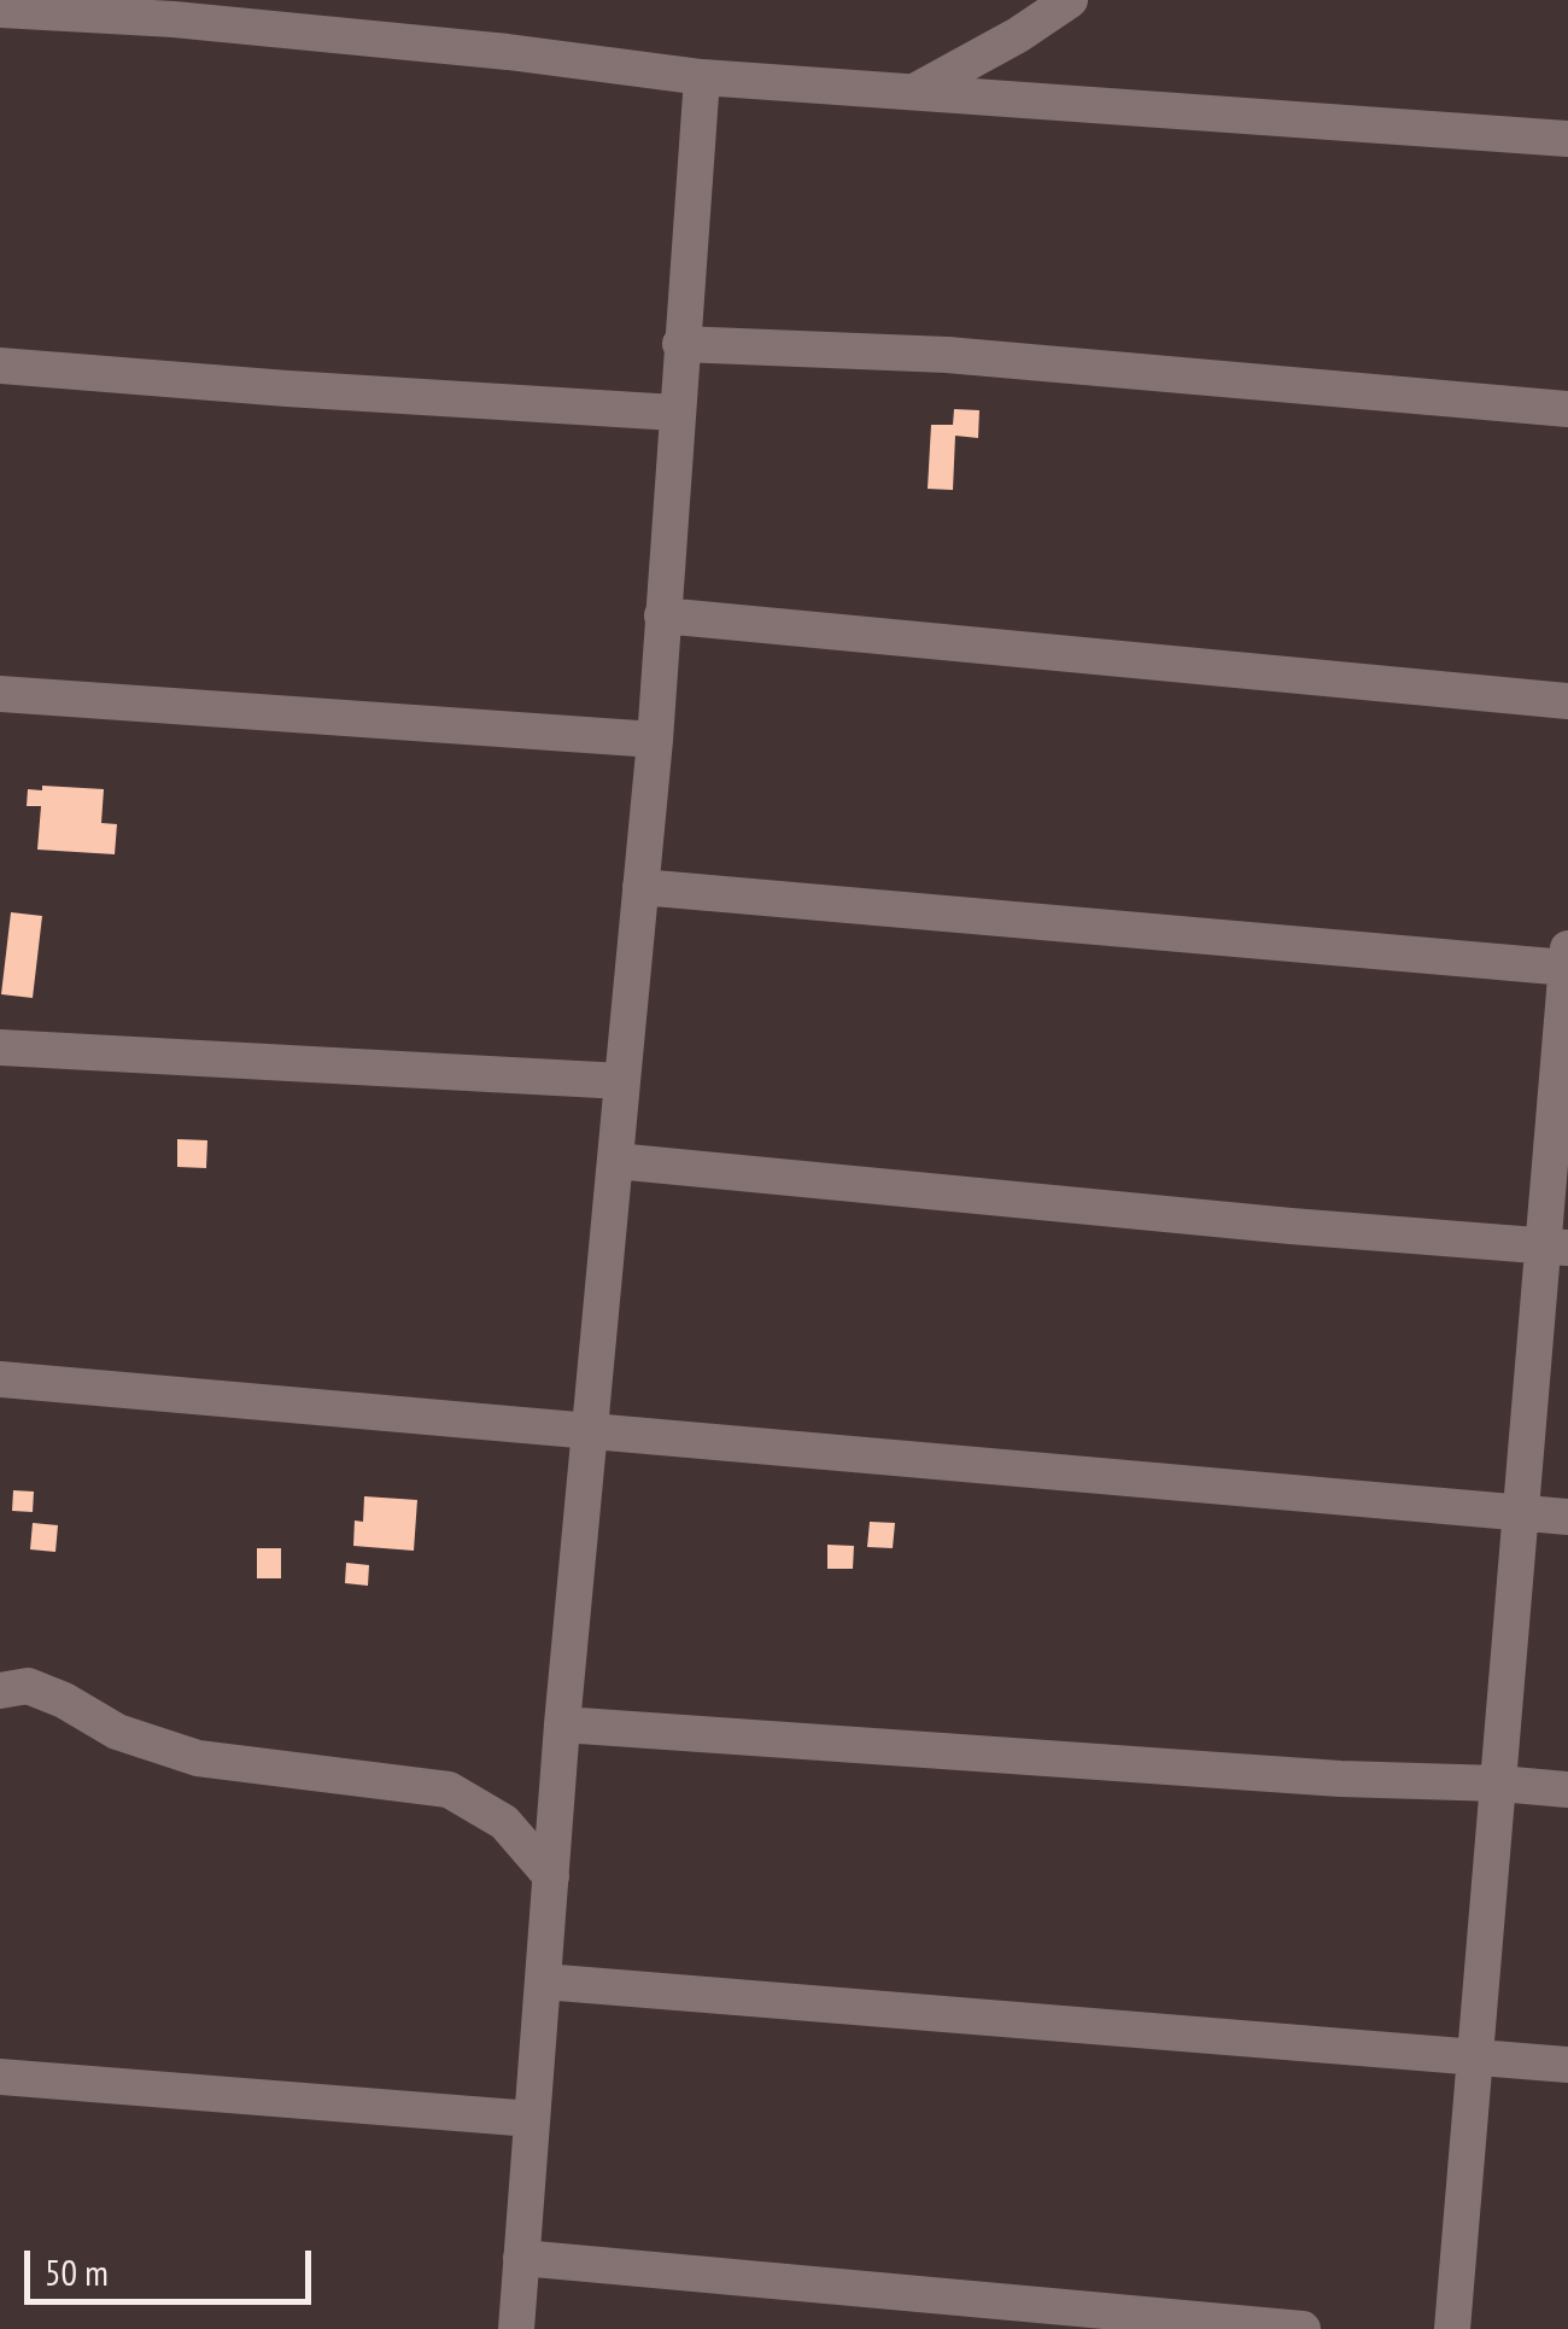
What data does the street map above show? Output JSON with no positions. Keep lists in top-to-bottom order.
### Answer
{
  "scale_bar": "50 m"
}
